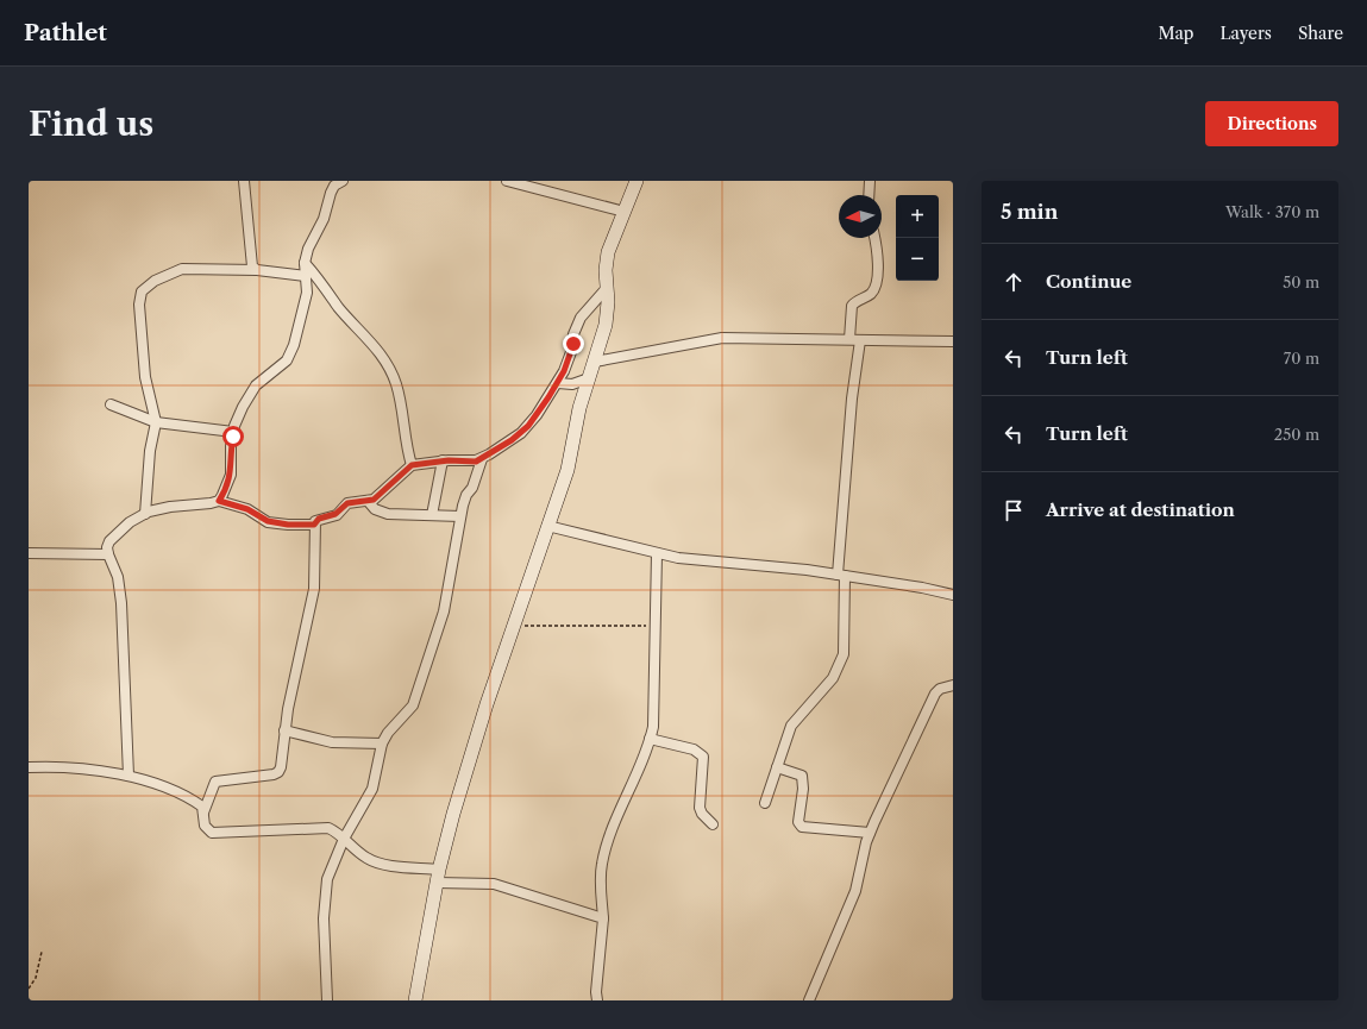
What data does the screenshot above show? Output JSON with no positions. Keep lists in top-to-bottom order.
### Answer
{
  "north": "left",
  "page": {
    "header": "Pathlet",
    "nav": ["Map", "Layers", "Share"],
    "buttons": "Directions",
    "title": "Find us",
    "heading": ["5 min", "Walk · 370 m"],
    "map_buttons": ["+", "−"],
    "list": [
      ["Continue", "50 m"],
      ["Turn left", "70 m"],
      ["Turn left", "250 m"],
      "Arrive at destination"
    ]
  }
}
